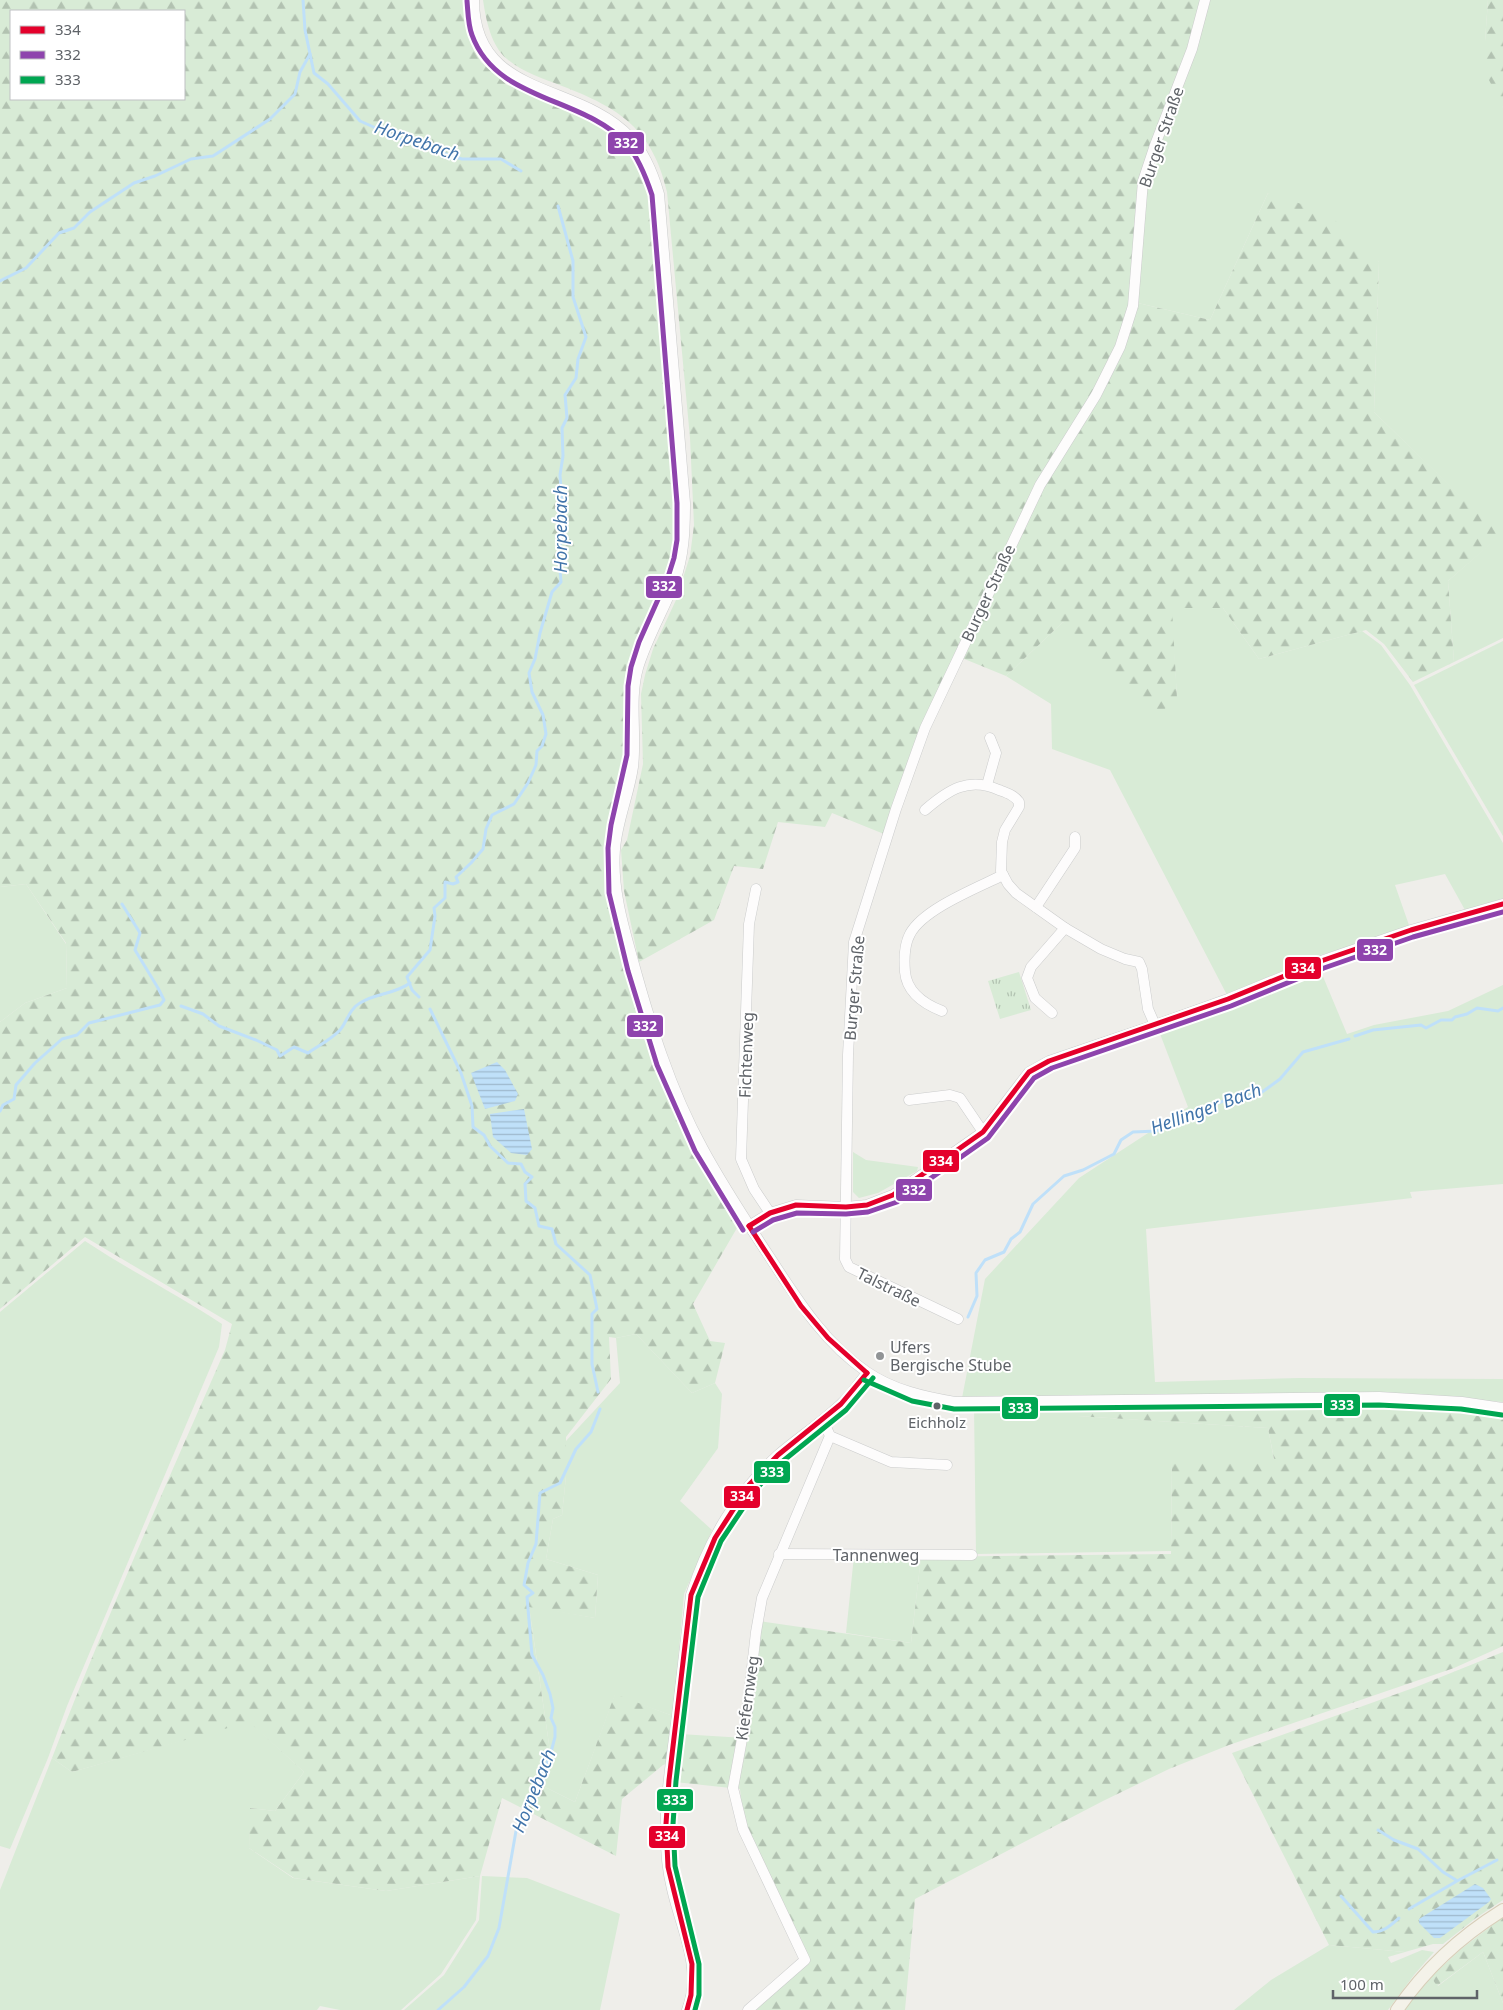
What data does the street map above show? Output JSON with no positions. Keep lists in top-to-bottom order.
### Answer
{
  "streets": {
    "street": [
      "Burger Straße",
      "Fichtenweg",
      "Talstraße",
      "Tannenweg",
      "Kiefernweg"
    ]
  },
  "crossings": [
    ["Burger Straße", "Talstraße"],
    ["Tannenweg", "Kiefernweg"]
  ],
  "water": ["Horpebach", "Hellinger Bach"],
  "places": ["Ufers Bergische Stube", "Eichholz"],
  "lines": ["transit line 332", "transit line 334", "transit line 333"],
  "legend": ["334", "332", "333"],
  "scale_bar": "100 m"
}
